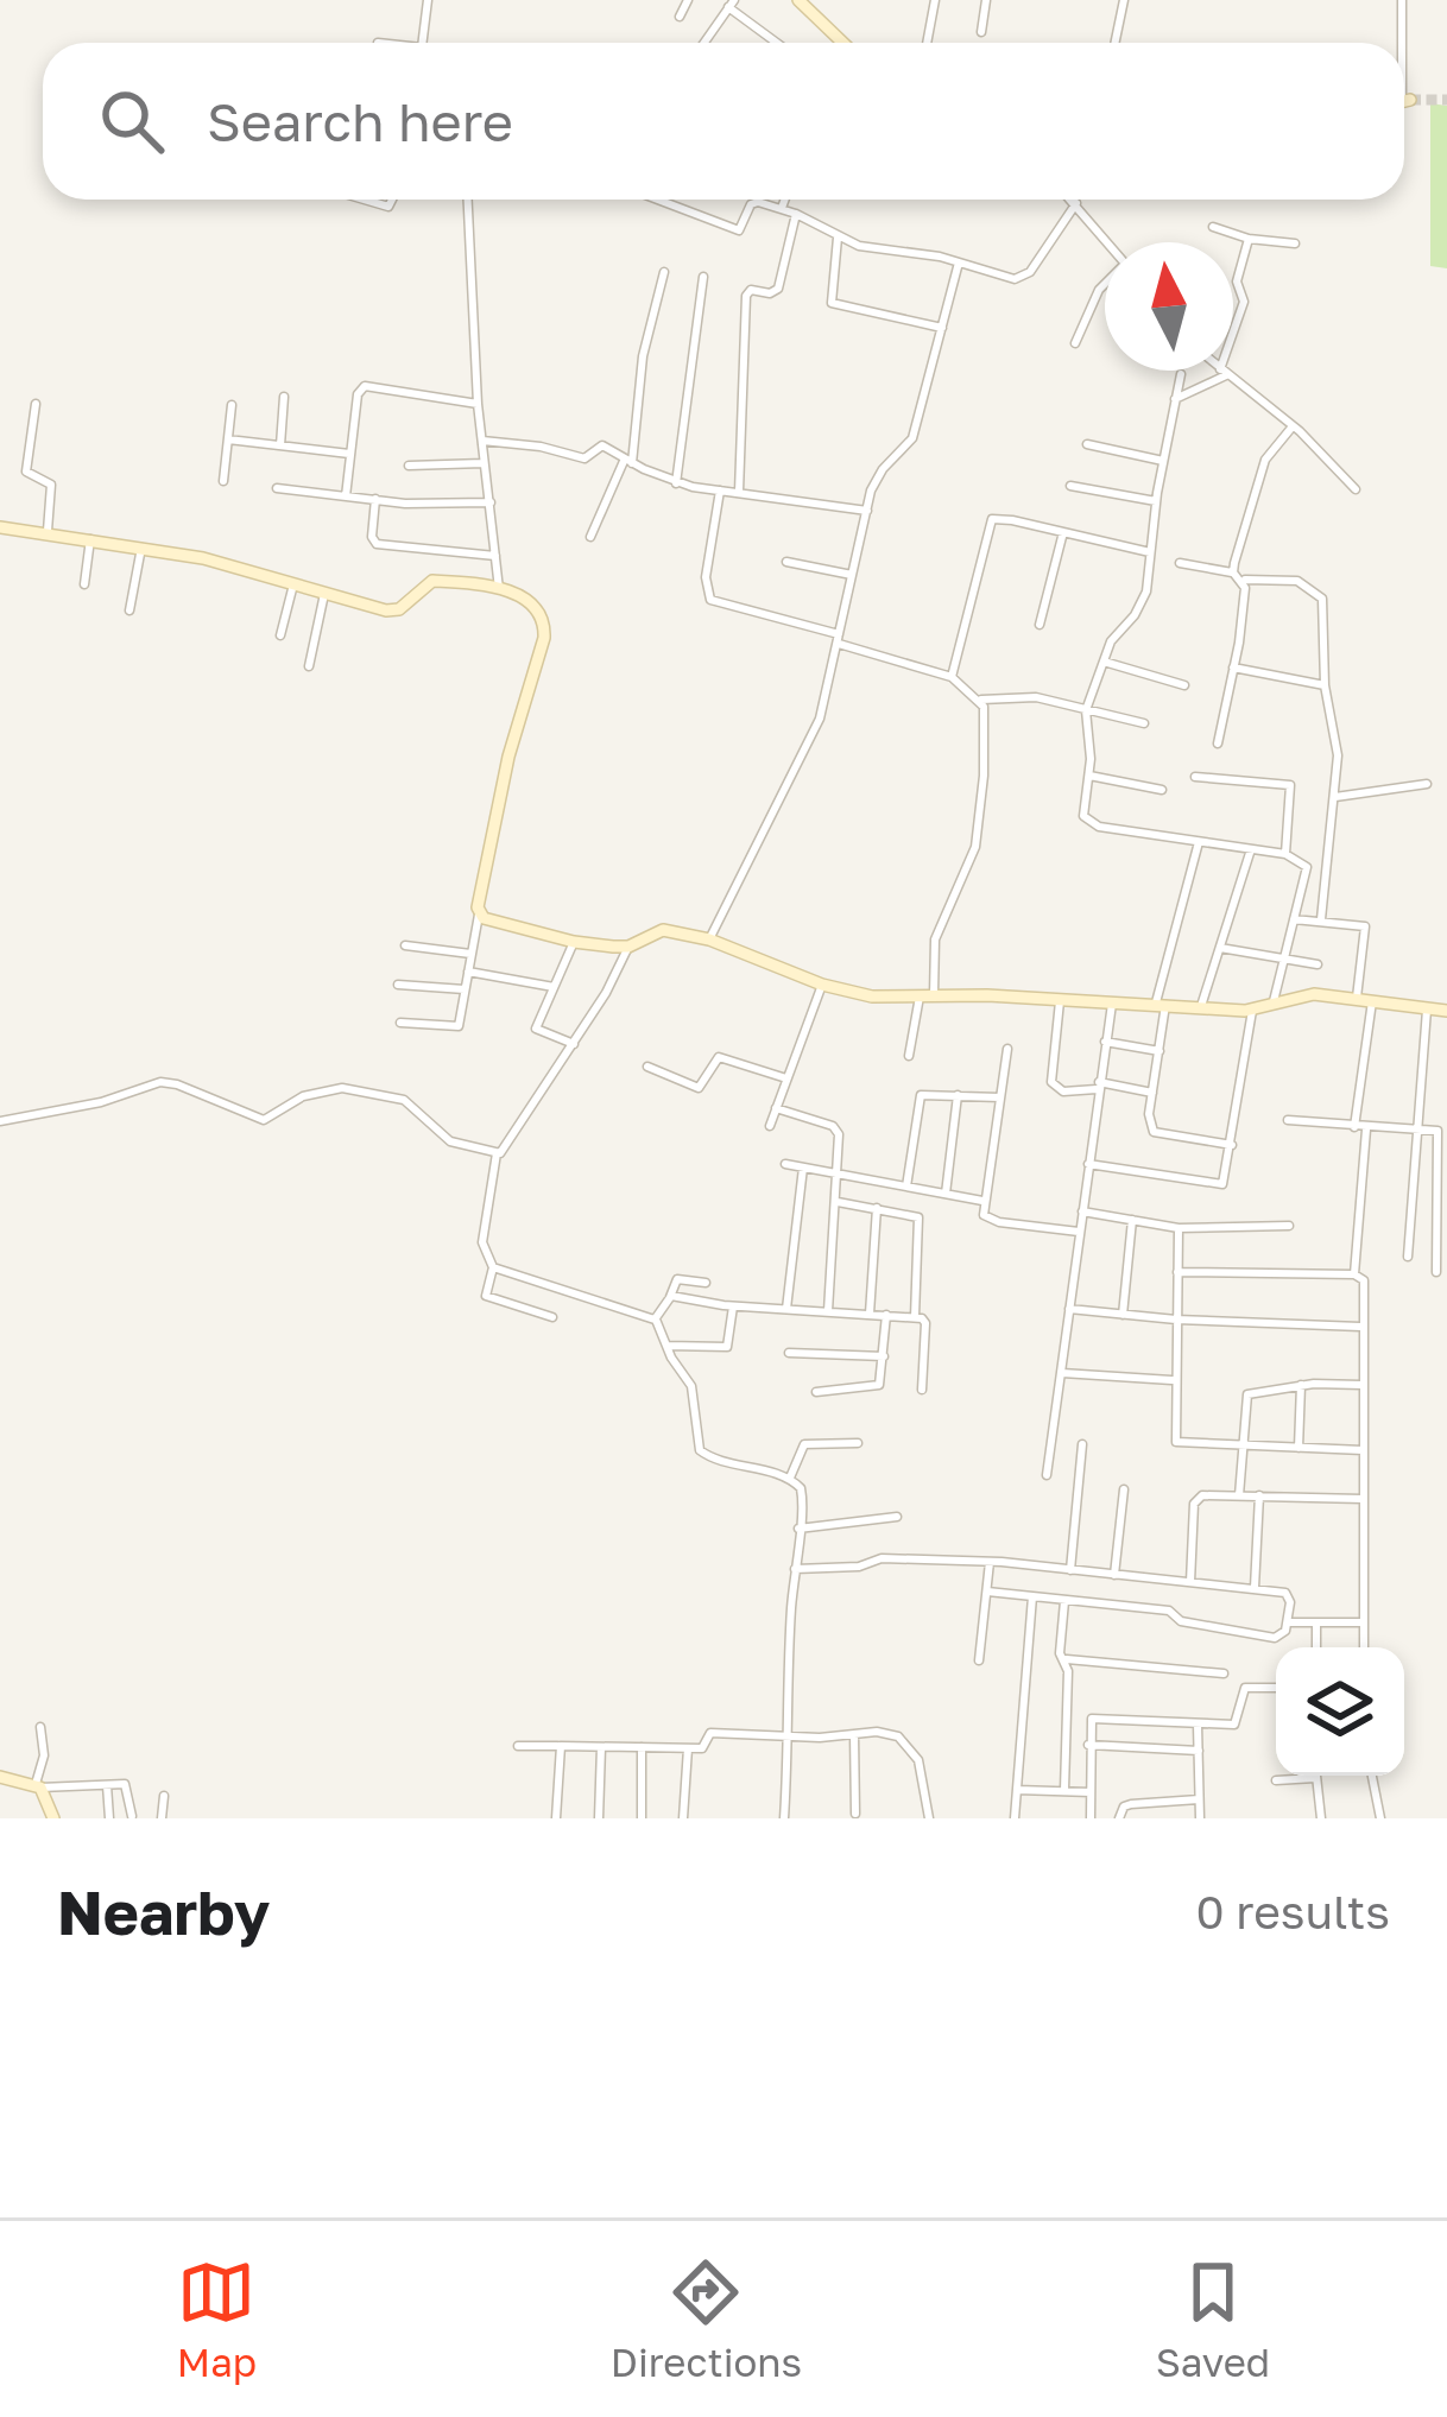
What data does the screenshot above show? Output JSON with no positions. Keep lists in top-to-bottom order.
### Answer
{
  "north": "top",
  "page": {
    "search": "Search here",
    "heading": ["Nearby", "0 results"],
    "nav": ["Map", "Directions", "Saved"]
  }
}
